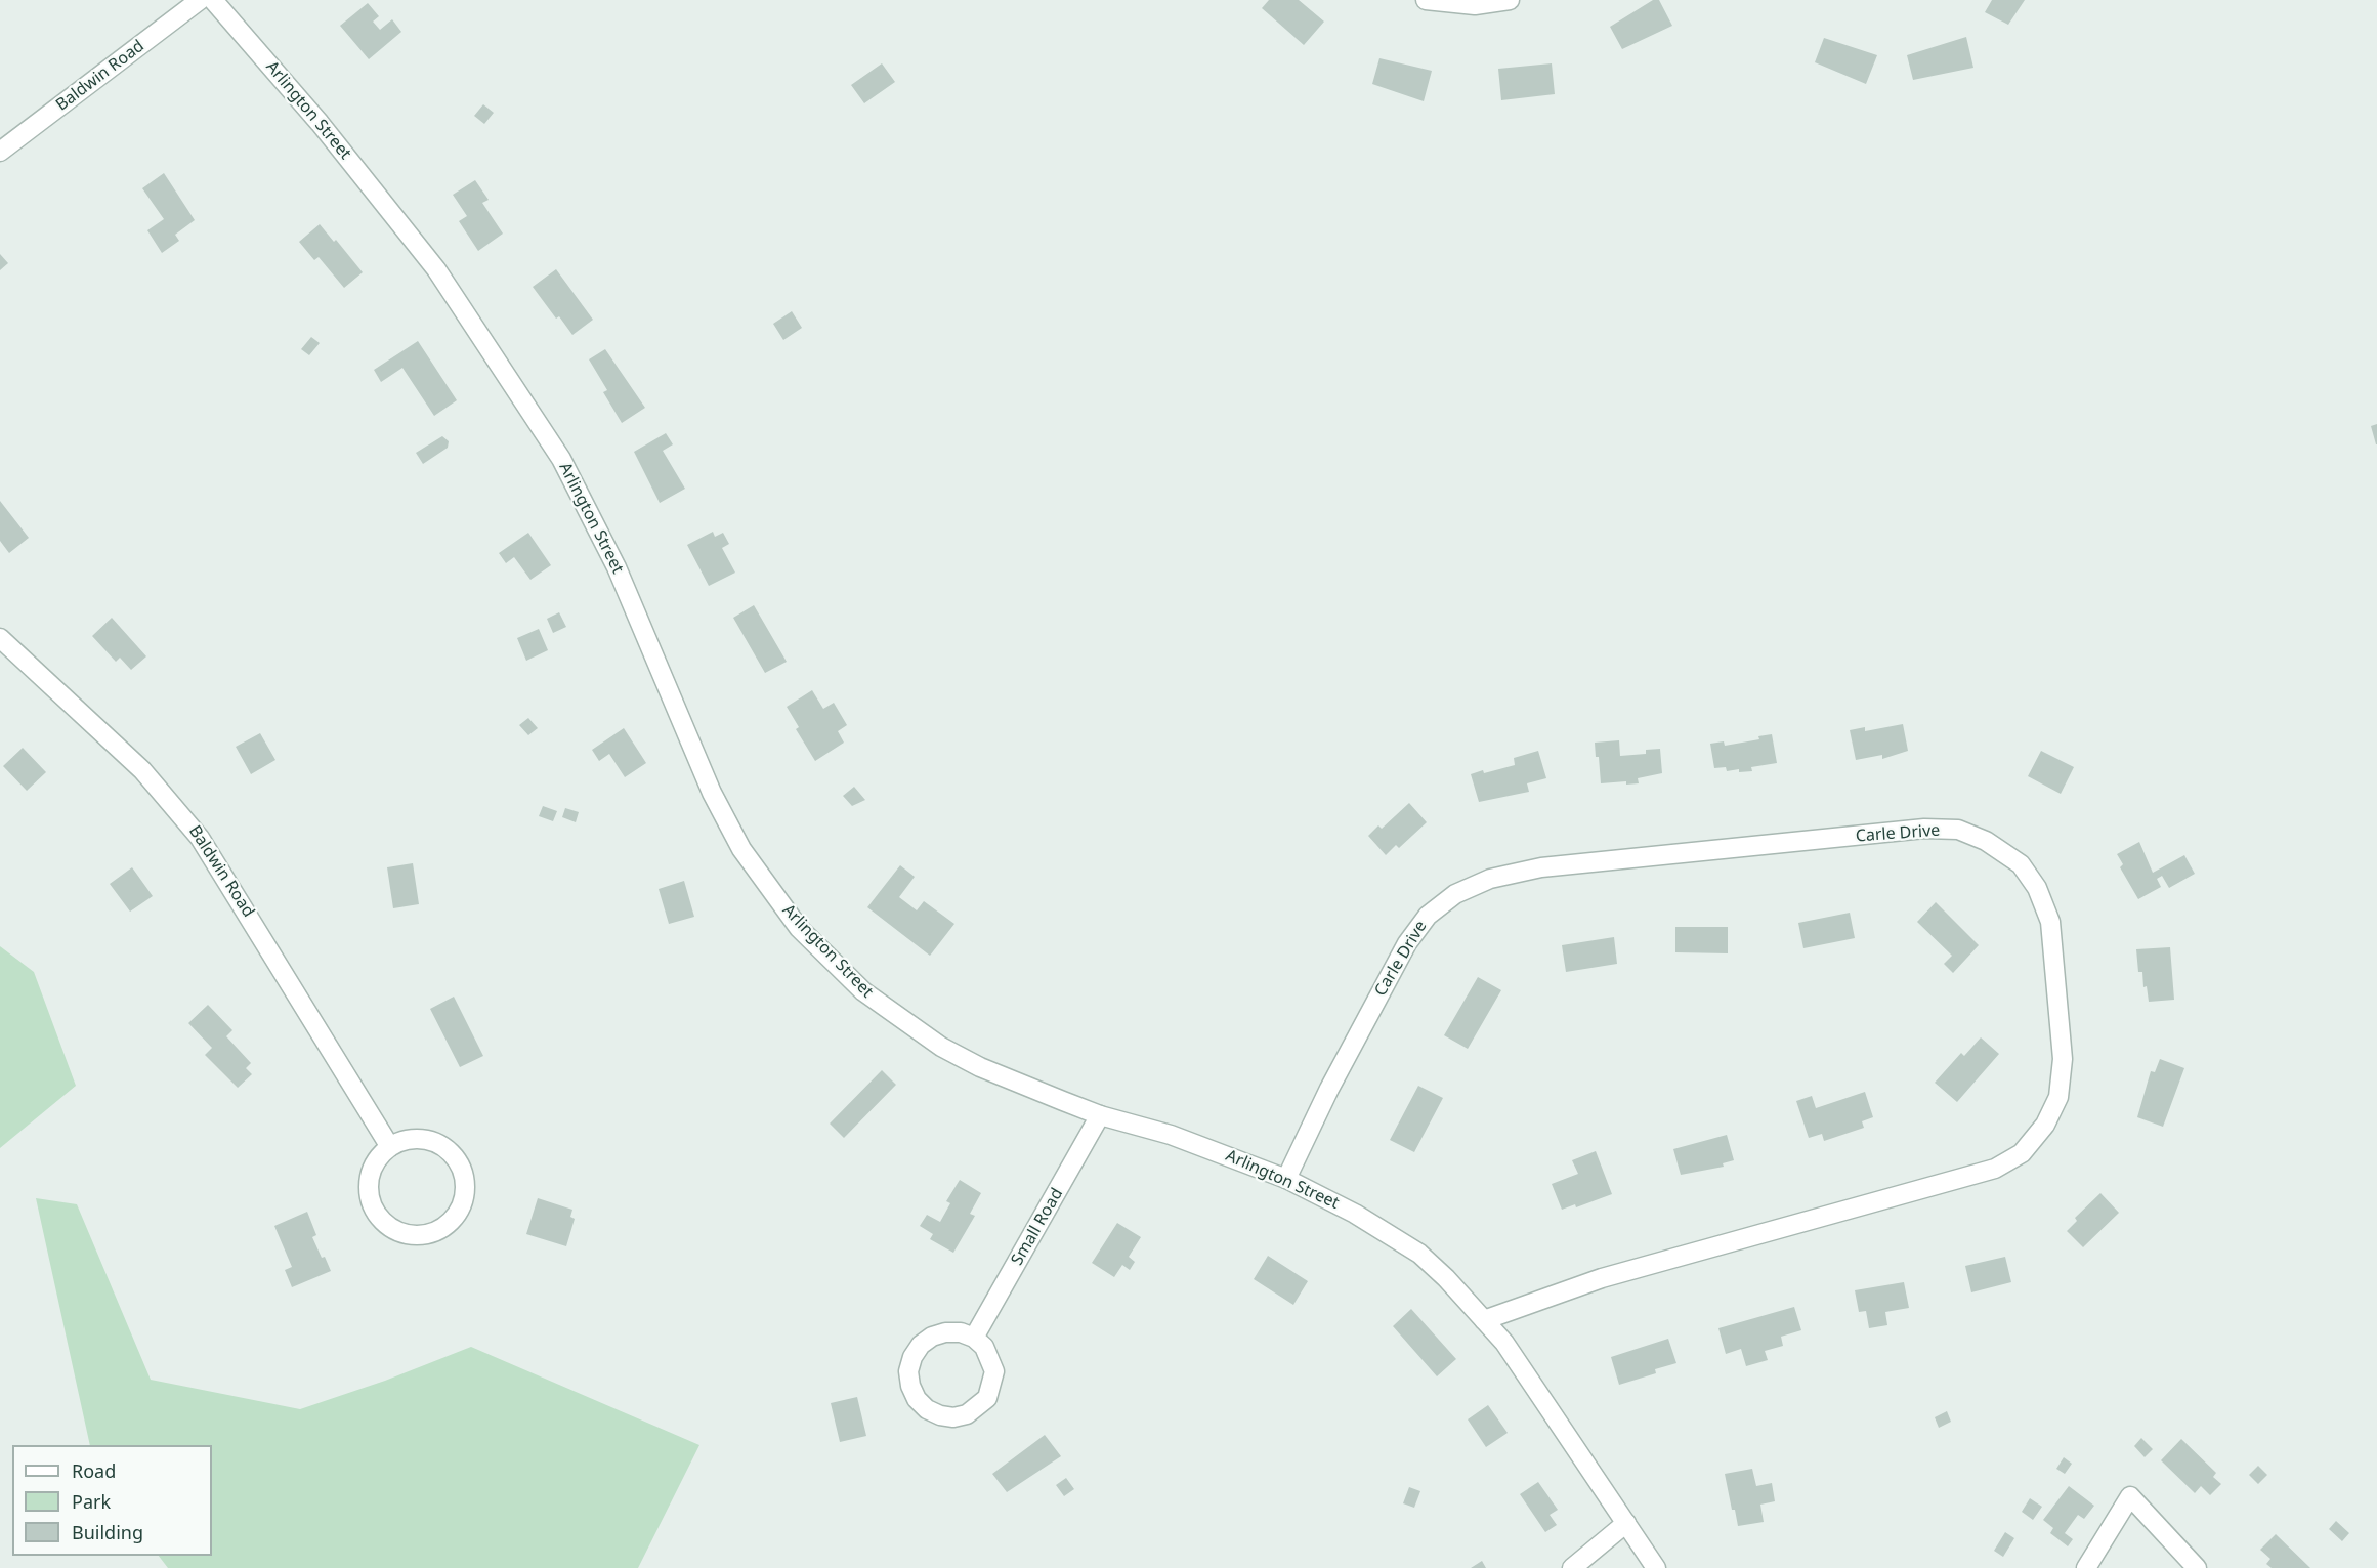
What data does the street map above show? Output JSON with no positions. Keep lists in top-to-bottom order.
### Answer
{
  "streets": {
    "street": [
      "Baldwin Road",
      "Arlington Street",
      "Carle Drive",
      "Small Road"
    ]
  },
  "crossings": [
    ["Arlington Street", "Carle Drive"],
    ["Arlington Street", "Small Road"]
  ],
  "legend": ["Road", "Park", "Building"]
}
